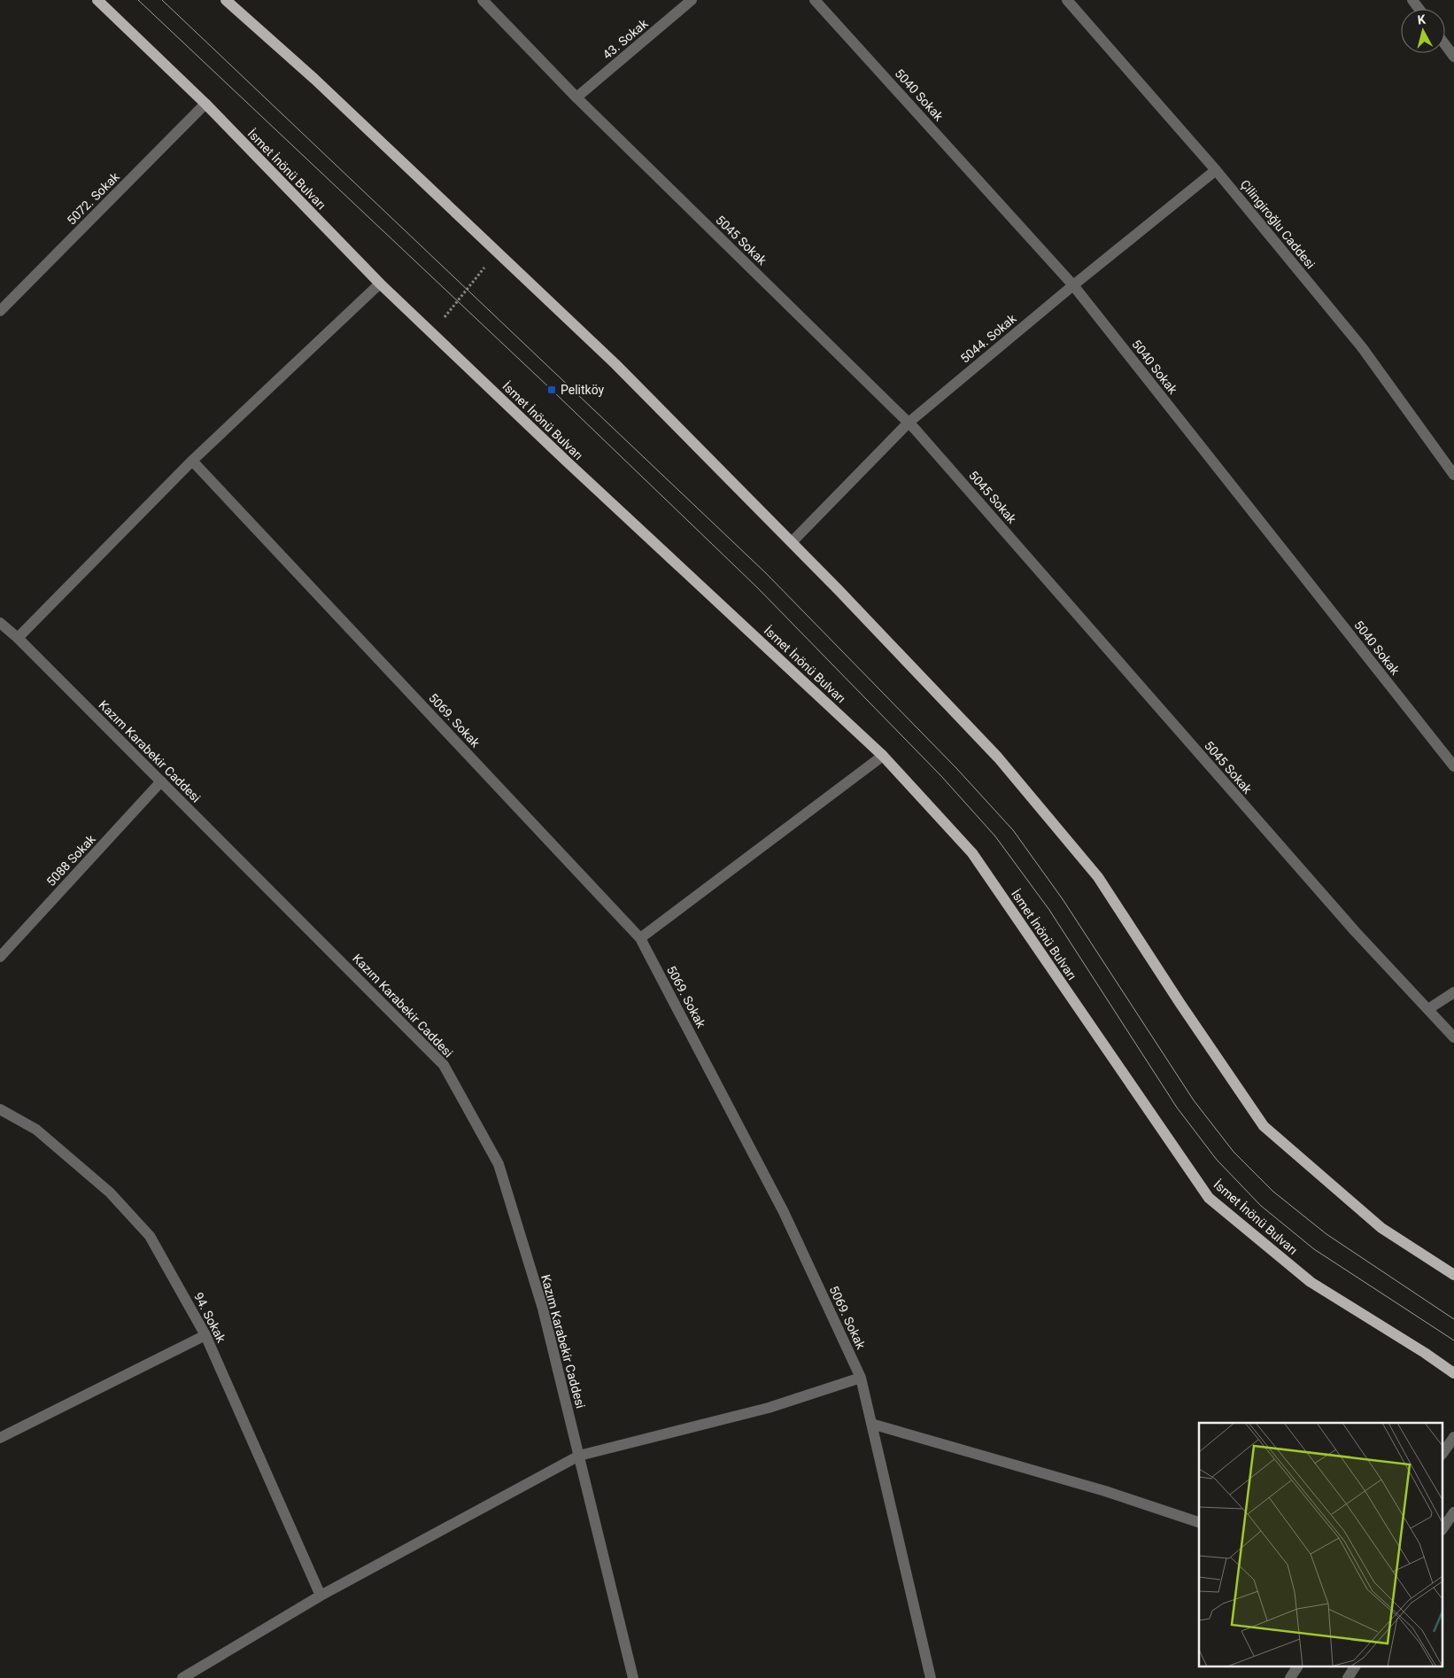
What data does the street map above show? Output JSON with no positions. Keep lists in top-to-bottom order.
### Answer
{
  "streets": {
    "main road": ["İsmet İnönü Bulvarı"],
    "street": [
      "43. Sokak",
      "5040 Sokak",
      "5072. Sokak",
      "Çilingiroğlu Caddesi",
      "5045 Sokak",
      "5044. Sokak",
      "5069. Sokak",
      "Kazım Karabekir Caddesi",
      "5088 Sokak",
      "94. Sokak"
    ]
  },
  "crossings": [
    ["43. Sokak", "5045 Sokak"],
    ["5040 Sokak", "5044. Sokak"],
    ["İsmet İnönü Bulvarı", "5072. Sokak"],
    ["Çilingiroğlu Caddesi", "5044. Sokak"],
    ["5045 Sokak", "5044. Sokak"],
    ["Kazım Karabekir Caddesi", "5088 Sokak"]
  ],
  "places": {
    "transit": ["Pelitköy"]
  },
  "north": "top"
}
